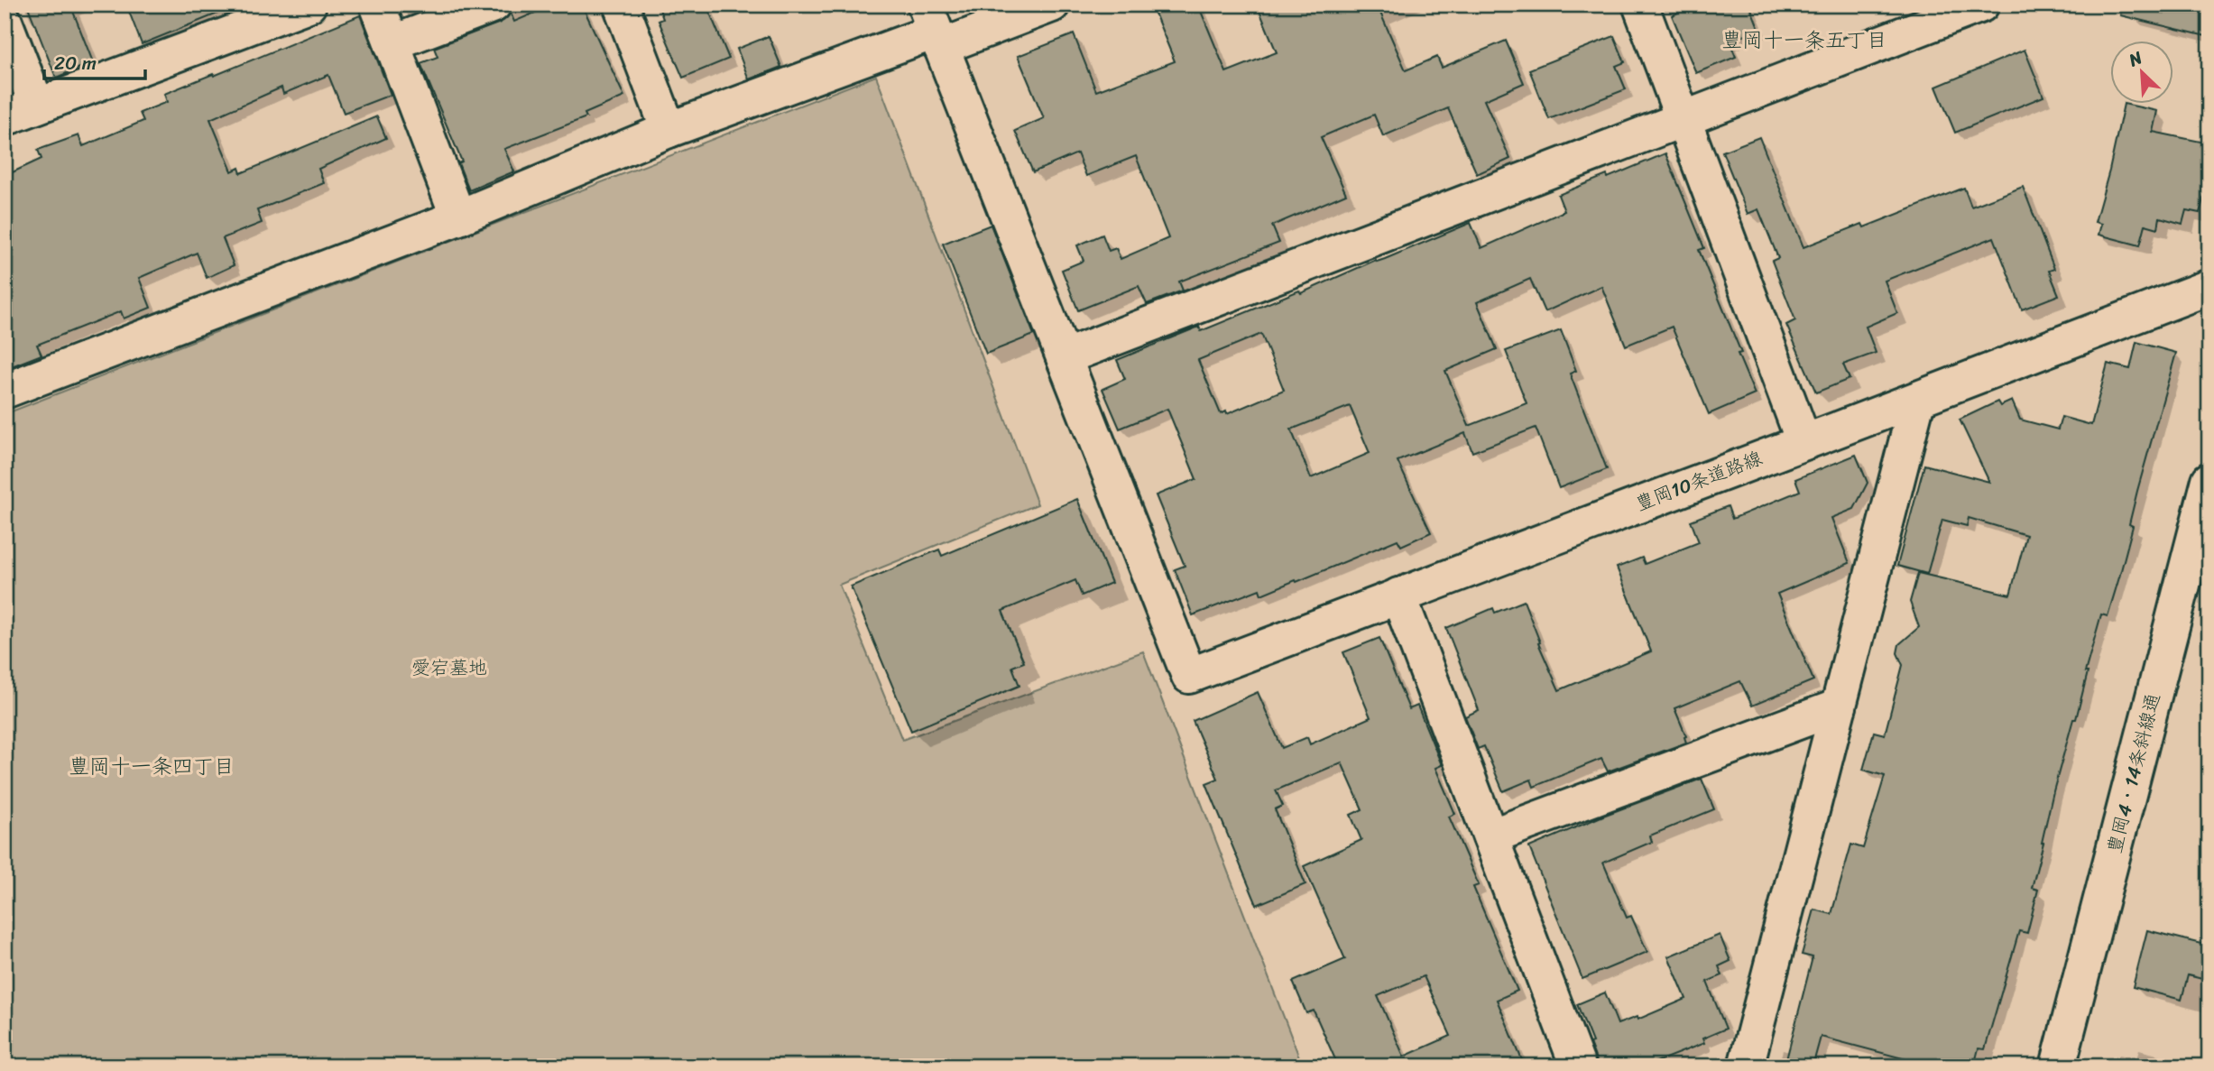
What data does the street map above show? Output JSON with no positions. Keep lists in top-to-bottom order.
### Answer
{
  "streets": {
    "street": ["豊岡10条道路線", "豊岡4・14条斜線通"]
  },
  "districts": ["豊岡十一条五丁目", "豊岡十一条四丁目"],
  "parks": ["愛宕墓地"],
  "scale_bar": "20 m",
  "north": "top left"
}
